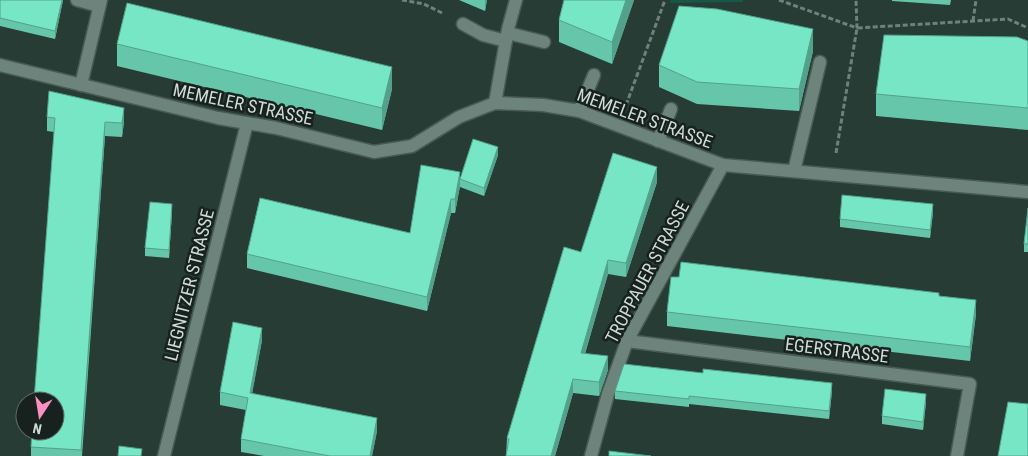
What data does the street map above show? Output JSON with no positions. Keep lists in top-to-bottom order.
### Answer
{
  "streets": {
    "street": [
      "MEMELER STRASSE",
      "TROPPAUER STRASSE",
      "LIEGNITZER STRASSE",
      "EGERSTRASSE"
    ]
  },
  "crossings": [
    ["MEMELER STRASSE", "TROPPAUER STRASSE"],
    ["MEMELER STRASSE", "LIEGNITZER STRASSE"],
    ["TROPPAUER STRASSE", "EGERSTRASSE"]
  ],
  "north": "bottom"
}
